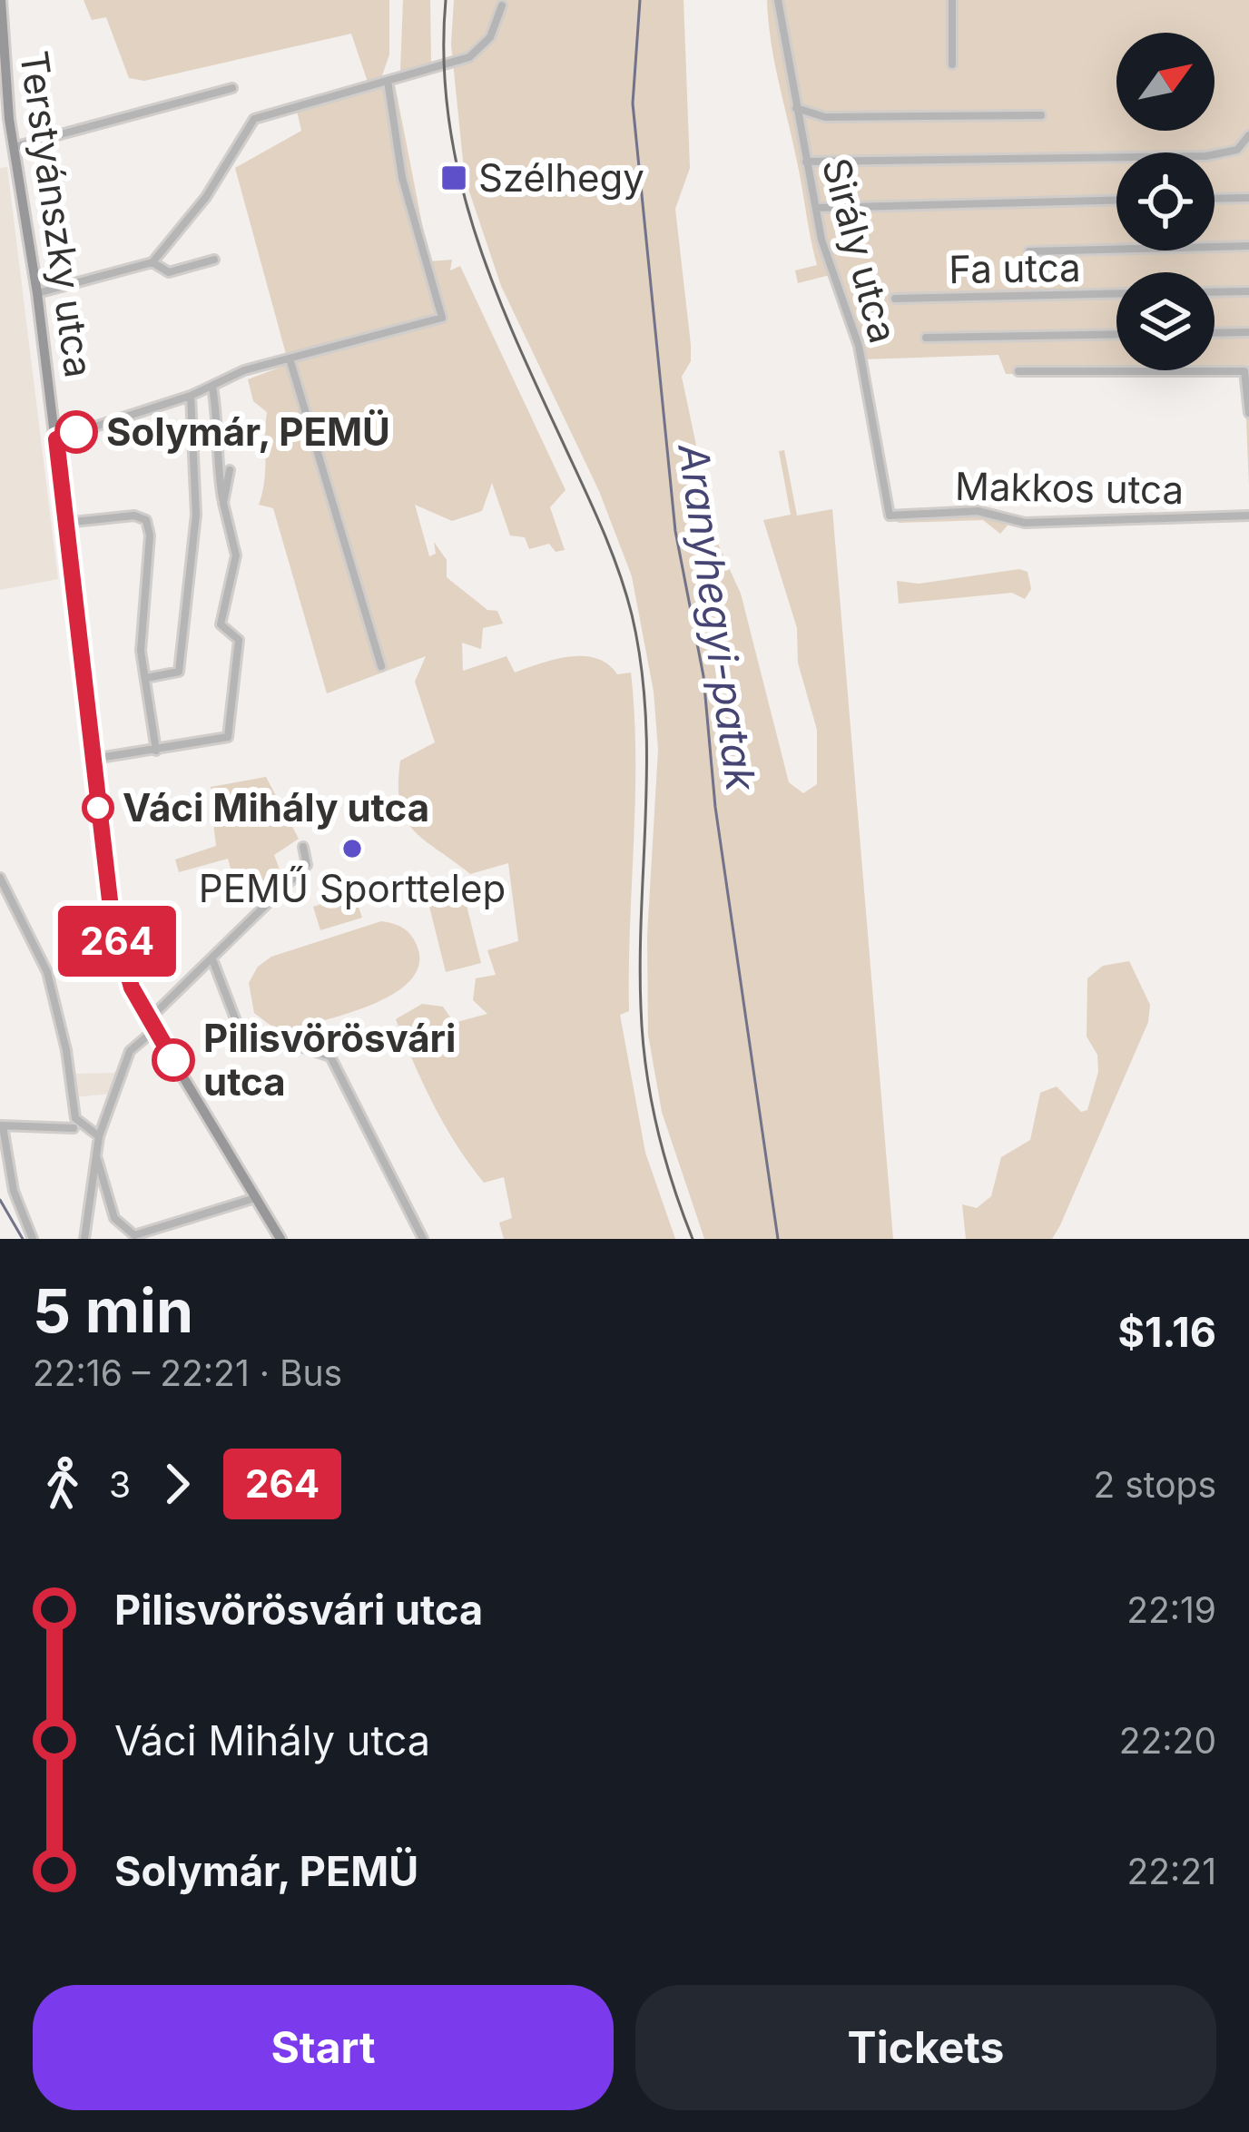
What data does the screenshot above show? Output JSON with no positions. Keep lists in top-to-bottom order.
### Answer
{
  "streets": {
    "main road": ["Terstyánszky utca"],
    "street": ["Sirály utca", "Fa utca", "Makkos utca"]
  },
  "crossings": [
    ["Sirály utca", "Makkos utca"]
  ],
  "water": ["Aranyhegyi-patak"],
  "places": {
    "transit": ["Szélhegy"],
    "other": [
      "Solymár, PEMÜ",
      "Váci Mihály utca",
      "PEMŰ Sporttelep",
      "Pilisvörösvári utca"
    ]
  },
  "lines": ["bus line 264"],
  "north": "top right",
  "page": {
    "on_map": "264",
    "heading": ["5 min", "22:16 – 22:21 · Bus", "$1.16"],
    "legs": ["3", "264", "2 stops"],
    "list": [
      {
        "name": "Pilisvörösvári utca",
        "value": "22:19"
      },
      {
        "name": "Váci Mihály utca",
        "value": "22:20"
      },
      {
        "name": "Solymár, PEMÜ",
        "value": "22:21"
      }
    ],
    "buttons": ["Start", "Tickets"]
  }
}
